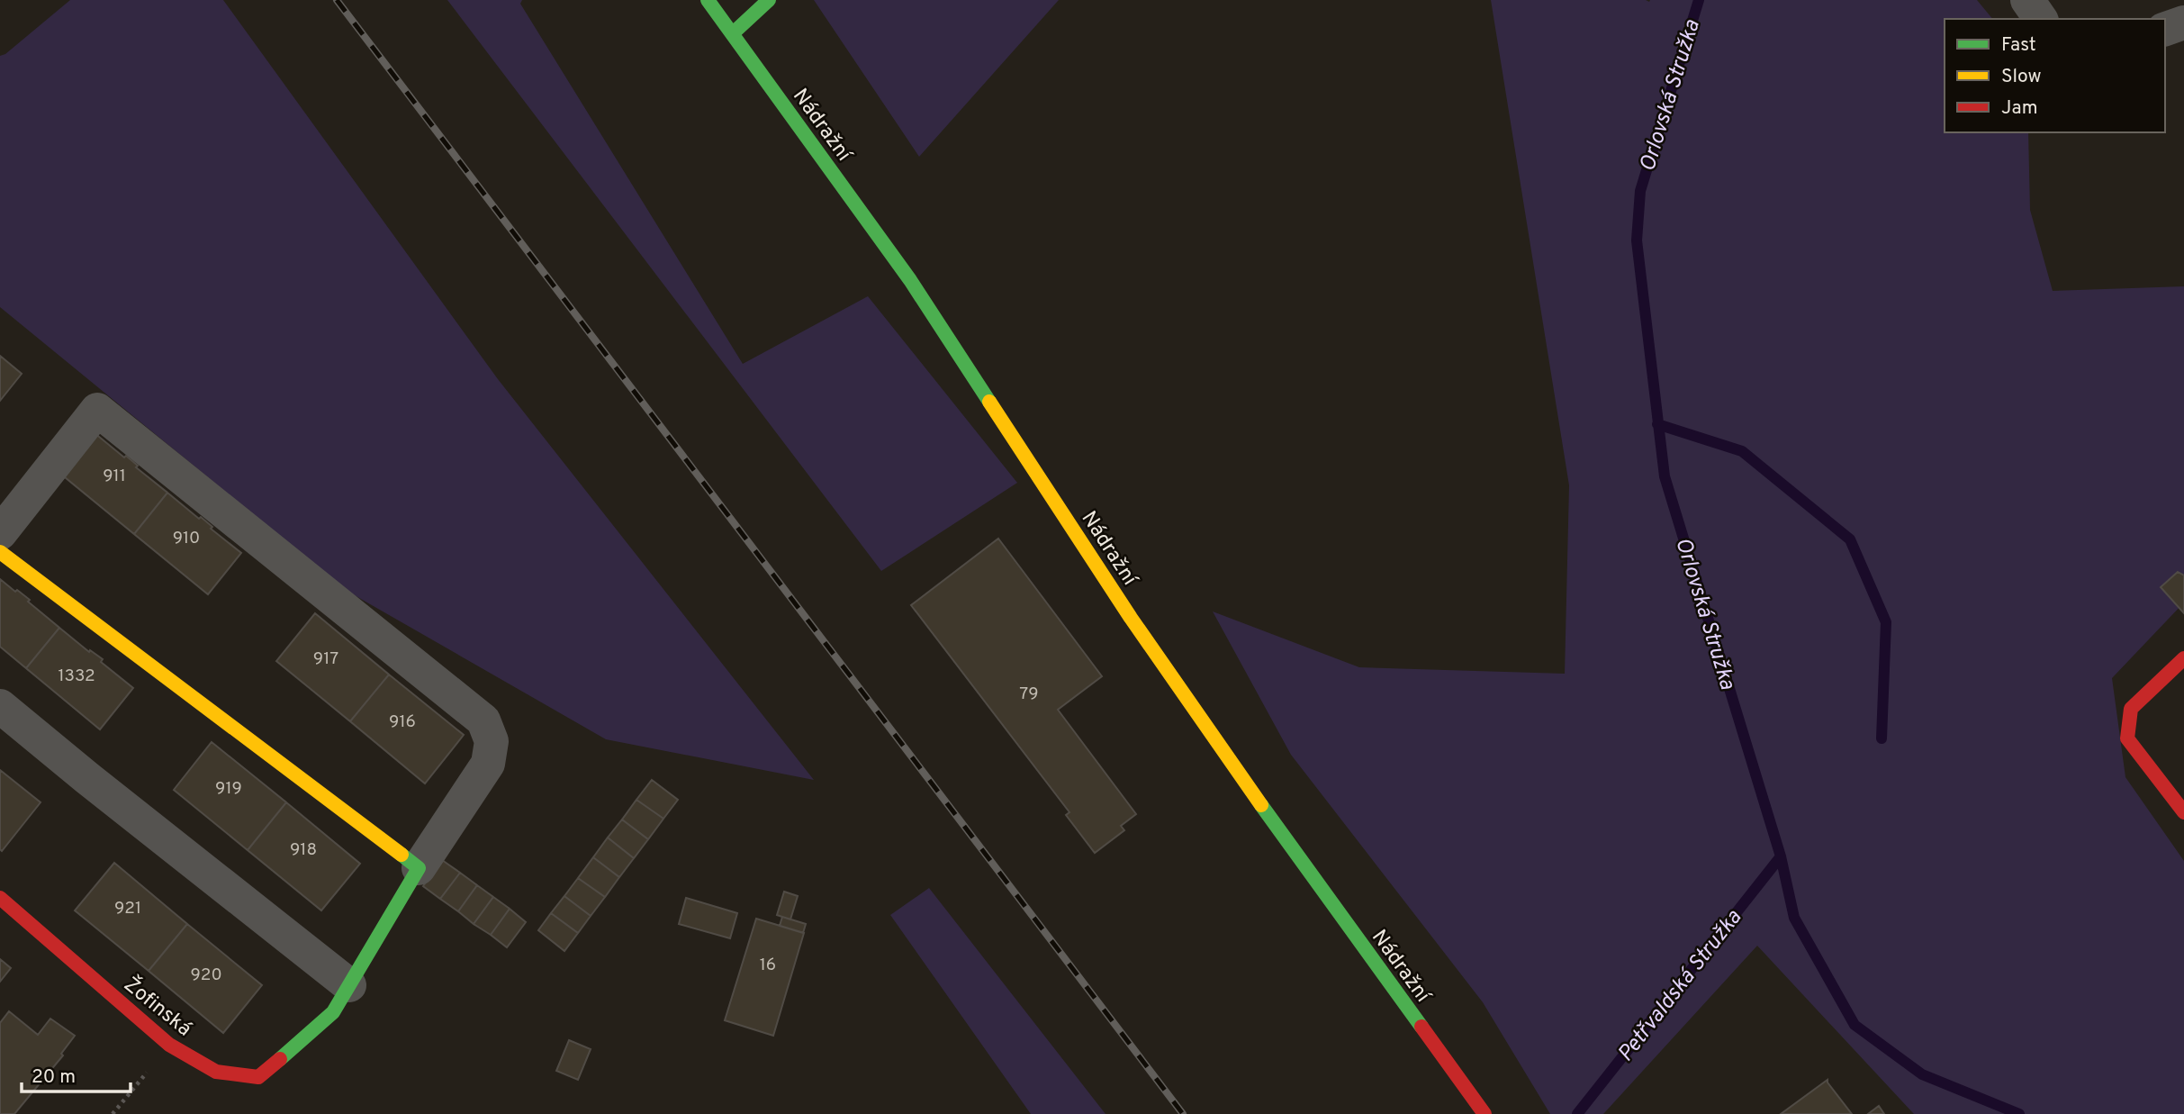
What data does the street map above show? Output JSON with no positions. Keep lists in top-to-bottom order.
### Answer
{
  "streets": {
    "street": ["Nádražní", "Žofinská"]
  },
  "water": ["Orlovská Stružka", "Petřvaldská Stružka"],
  "house_numbers": [
    "911",
    "910",
    "917",
    "1332",
    "79",
    "916",
    "919",
    "918",
    "921",
    "16",
    "920"
  ],
  "legend": ["Fast", "Slow", "Jam"],
  "scale_bar": "20 m"
}
